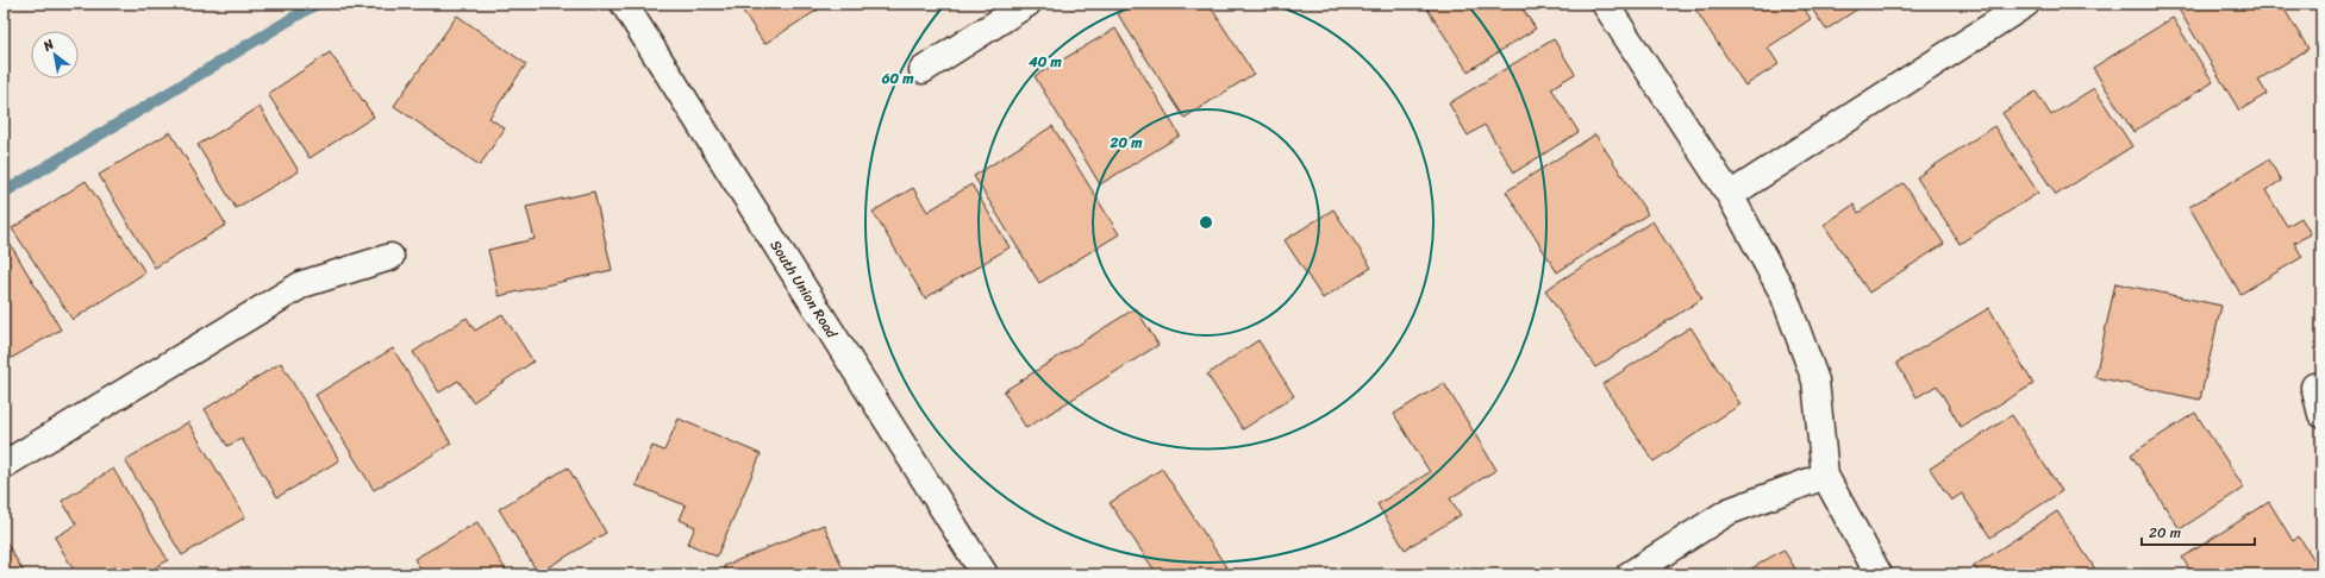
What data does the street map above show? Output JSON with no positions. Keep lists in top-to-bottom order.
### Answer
{
  "streets": {
    "street": ["South Union Road"]
  },
  "scale_bar": "20 m",
  "north": "top left",
  "rings": ["40 m", "60 m", "20 m"]
}
